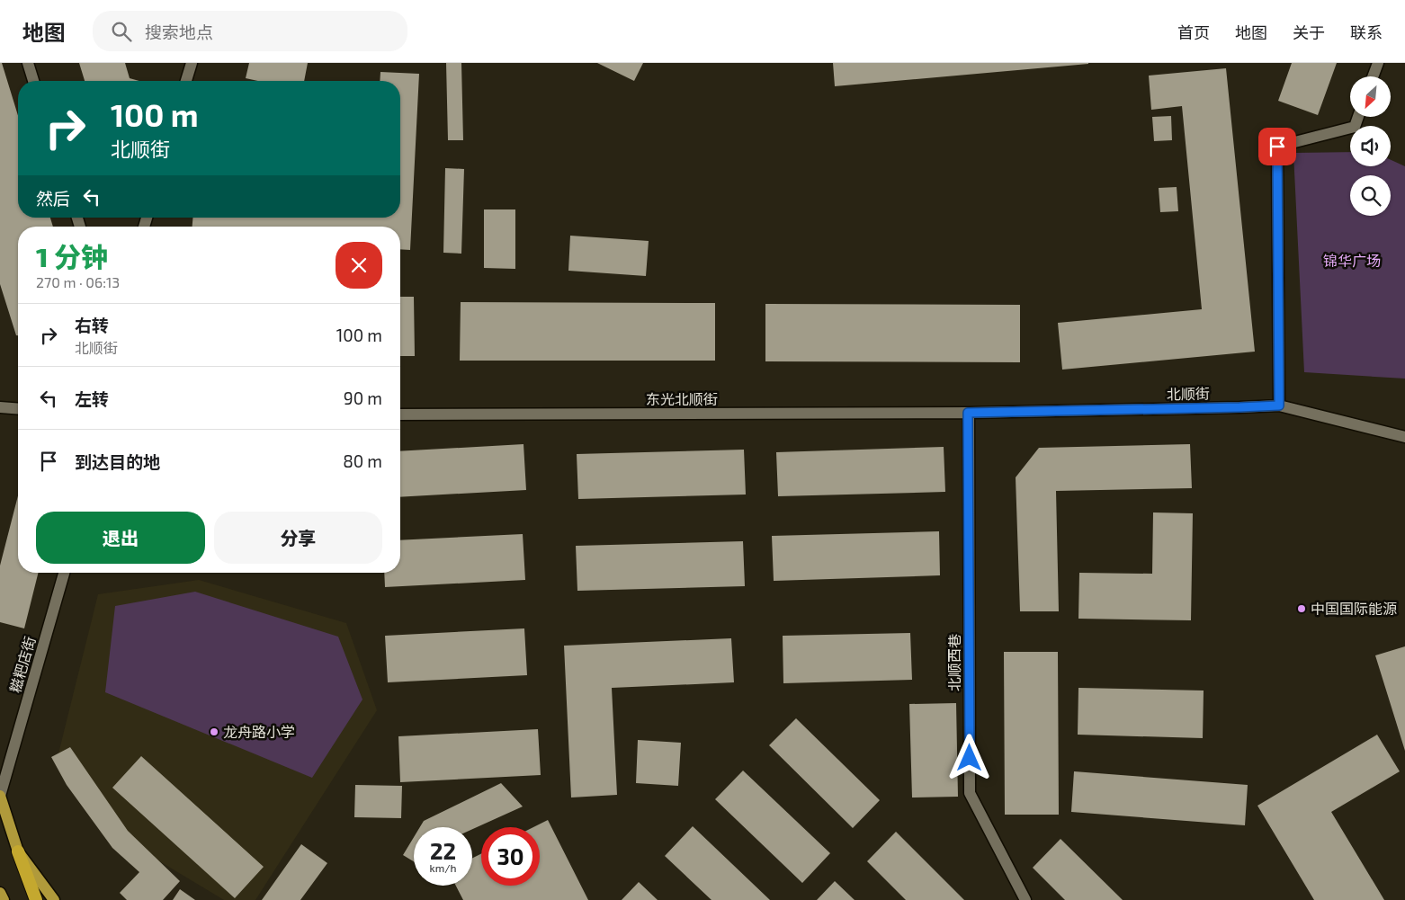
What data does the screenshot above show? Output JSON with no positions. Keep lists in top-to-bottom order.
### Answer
{
  "streets": {
    "street": [
      "北顺街",
      "东光北顺街",
      "北顺西巷",
      "糍粑店街"
    ]
  },
  "crossings": [
    ["北顺街", "东光北顺街"],
    ["北顺街", "北顺西巷"],
    ["东光北顺街", "北顺西巷"]
  ],
  "parks": ["锦华广场"],
  "places": ["中国国际能源", "龙舟路小学"],
  "north": "bottom left",
  "page": {
    "header": "地图",
    "search": "搜索地点",
    "nav": [
      "首页",
      "地图",
      "关于",
      "联系"
    ],
    "turn": ["100 m", "北顺街"],
    "then": "然后",
    "heading": ["1 分钟", "270 m · 06:13"],
    "list": [
      {
        "name": "右转",
        "note": "北顺街",
        "value": "100 m"
      },
      {
        "name": "左转",
        "value": "90 m"
      },
      {
        "name": "到达目的地",
        "value": "80 m"
      }
    ],
    "buttons": ["退出", "分享"],
    "speed": "22 km/h",
    "limit": "30"
  }
}
